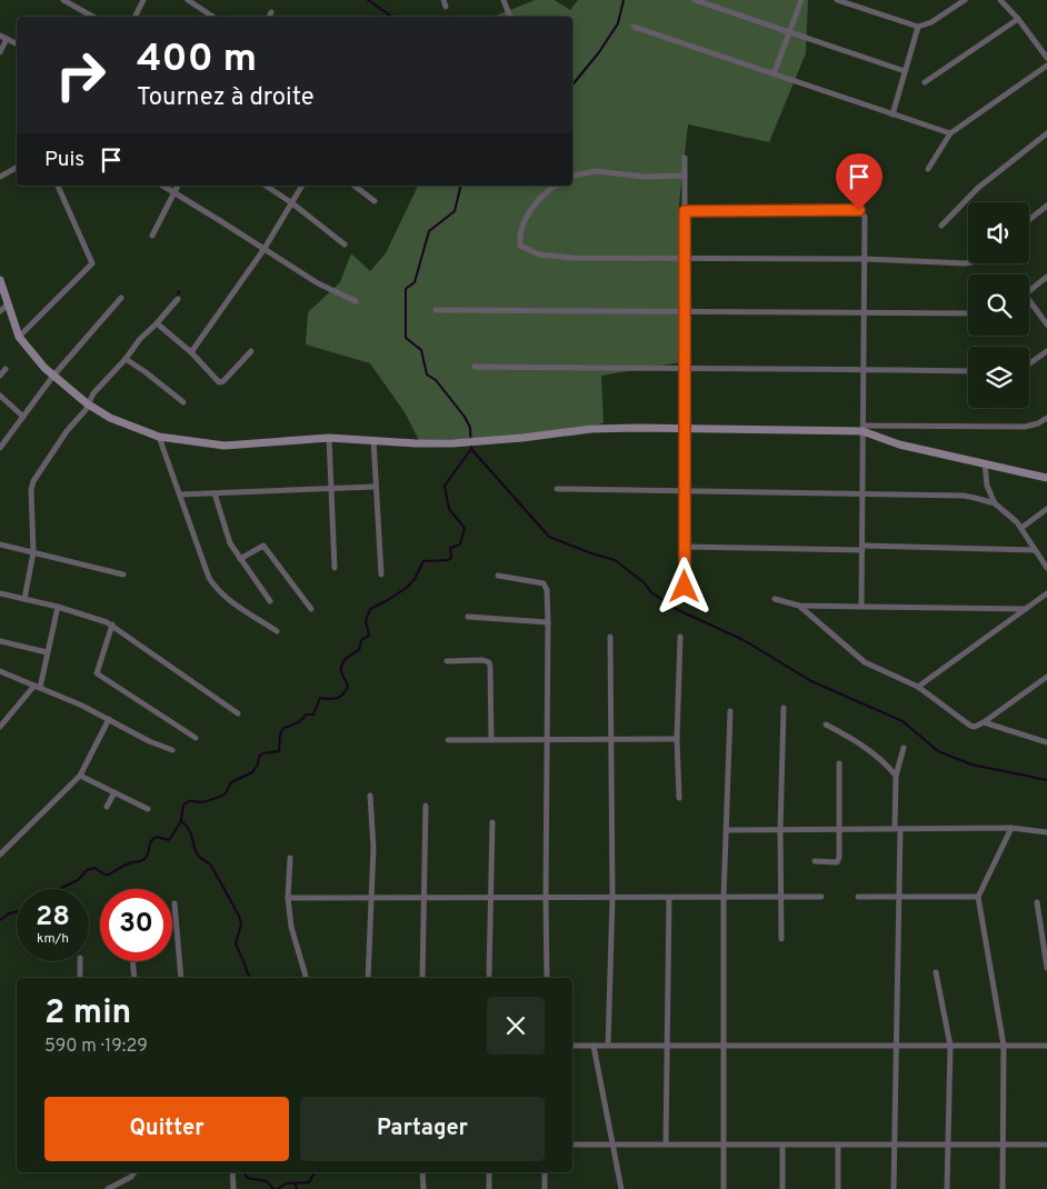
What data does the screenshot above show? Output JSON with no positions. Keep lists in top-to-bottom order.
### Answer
{
  "page": {
    "turn": ["400 m", "Tournez à droite"],
    "then": "Puis",
    "speed": "28 km/h",
    "limit": "30",
    "heading": ["2 min", "590 m · 19:29"],
    "buttons": ["Quitter", "Partager"]
  }
}
